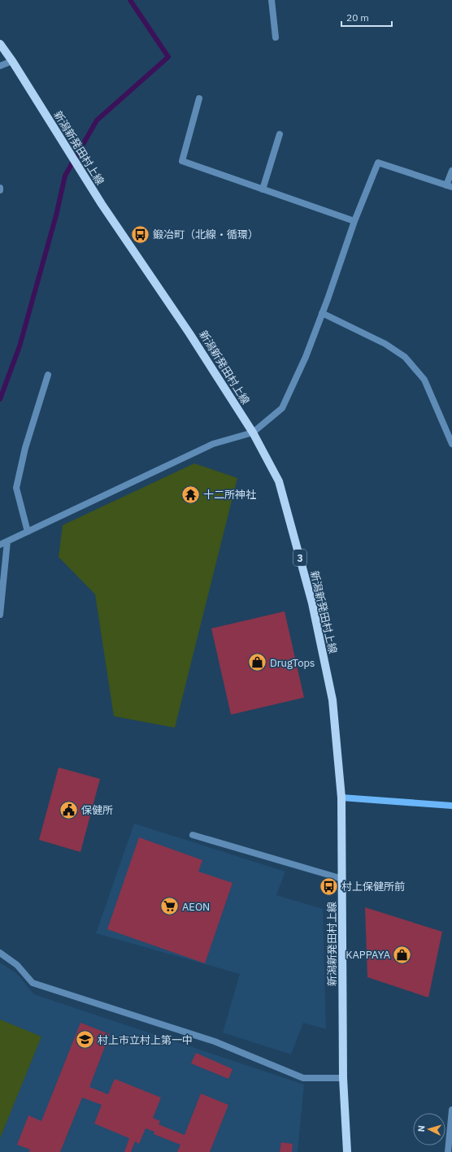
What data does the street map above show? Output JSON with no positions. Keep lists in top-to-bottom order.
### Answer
{
  "streets": {
    "main road": ["新潟新発田村上線", "3"]
  },
  "places": {
    "bus stop": ["鍛冶町（北線・循環）", "村上保健所前"],
    "temple": ["十二所神社"],
    "shop": ["DrugTops", "KAPPAYA"],
    "public building": ["保健所"],
    "supermarket": ["AEON"],
    "school or university": ["村上市立村上第一中"]
  },
  "scale_bar": "20 m",
  "north": "left"
}
